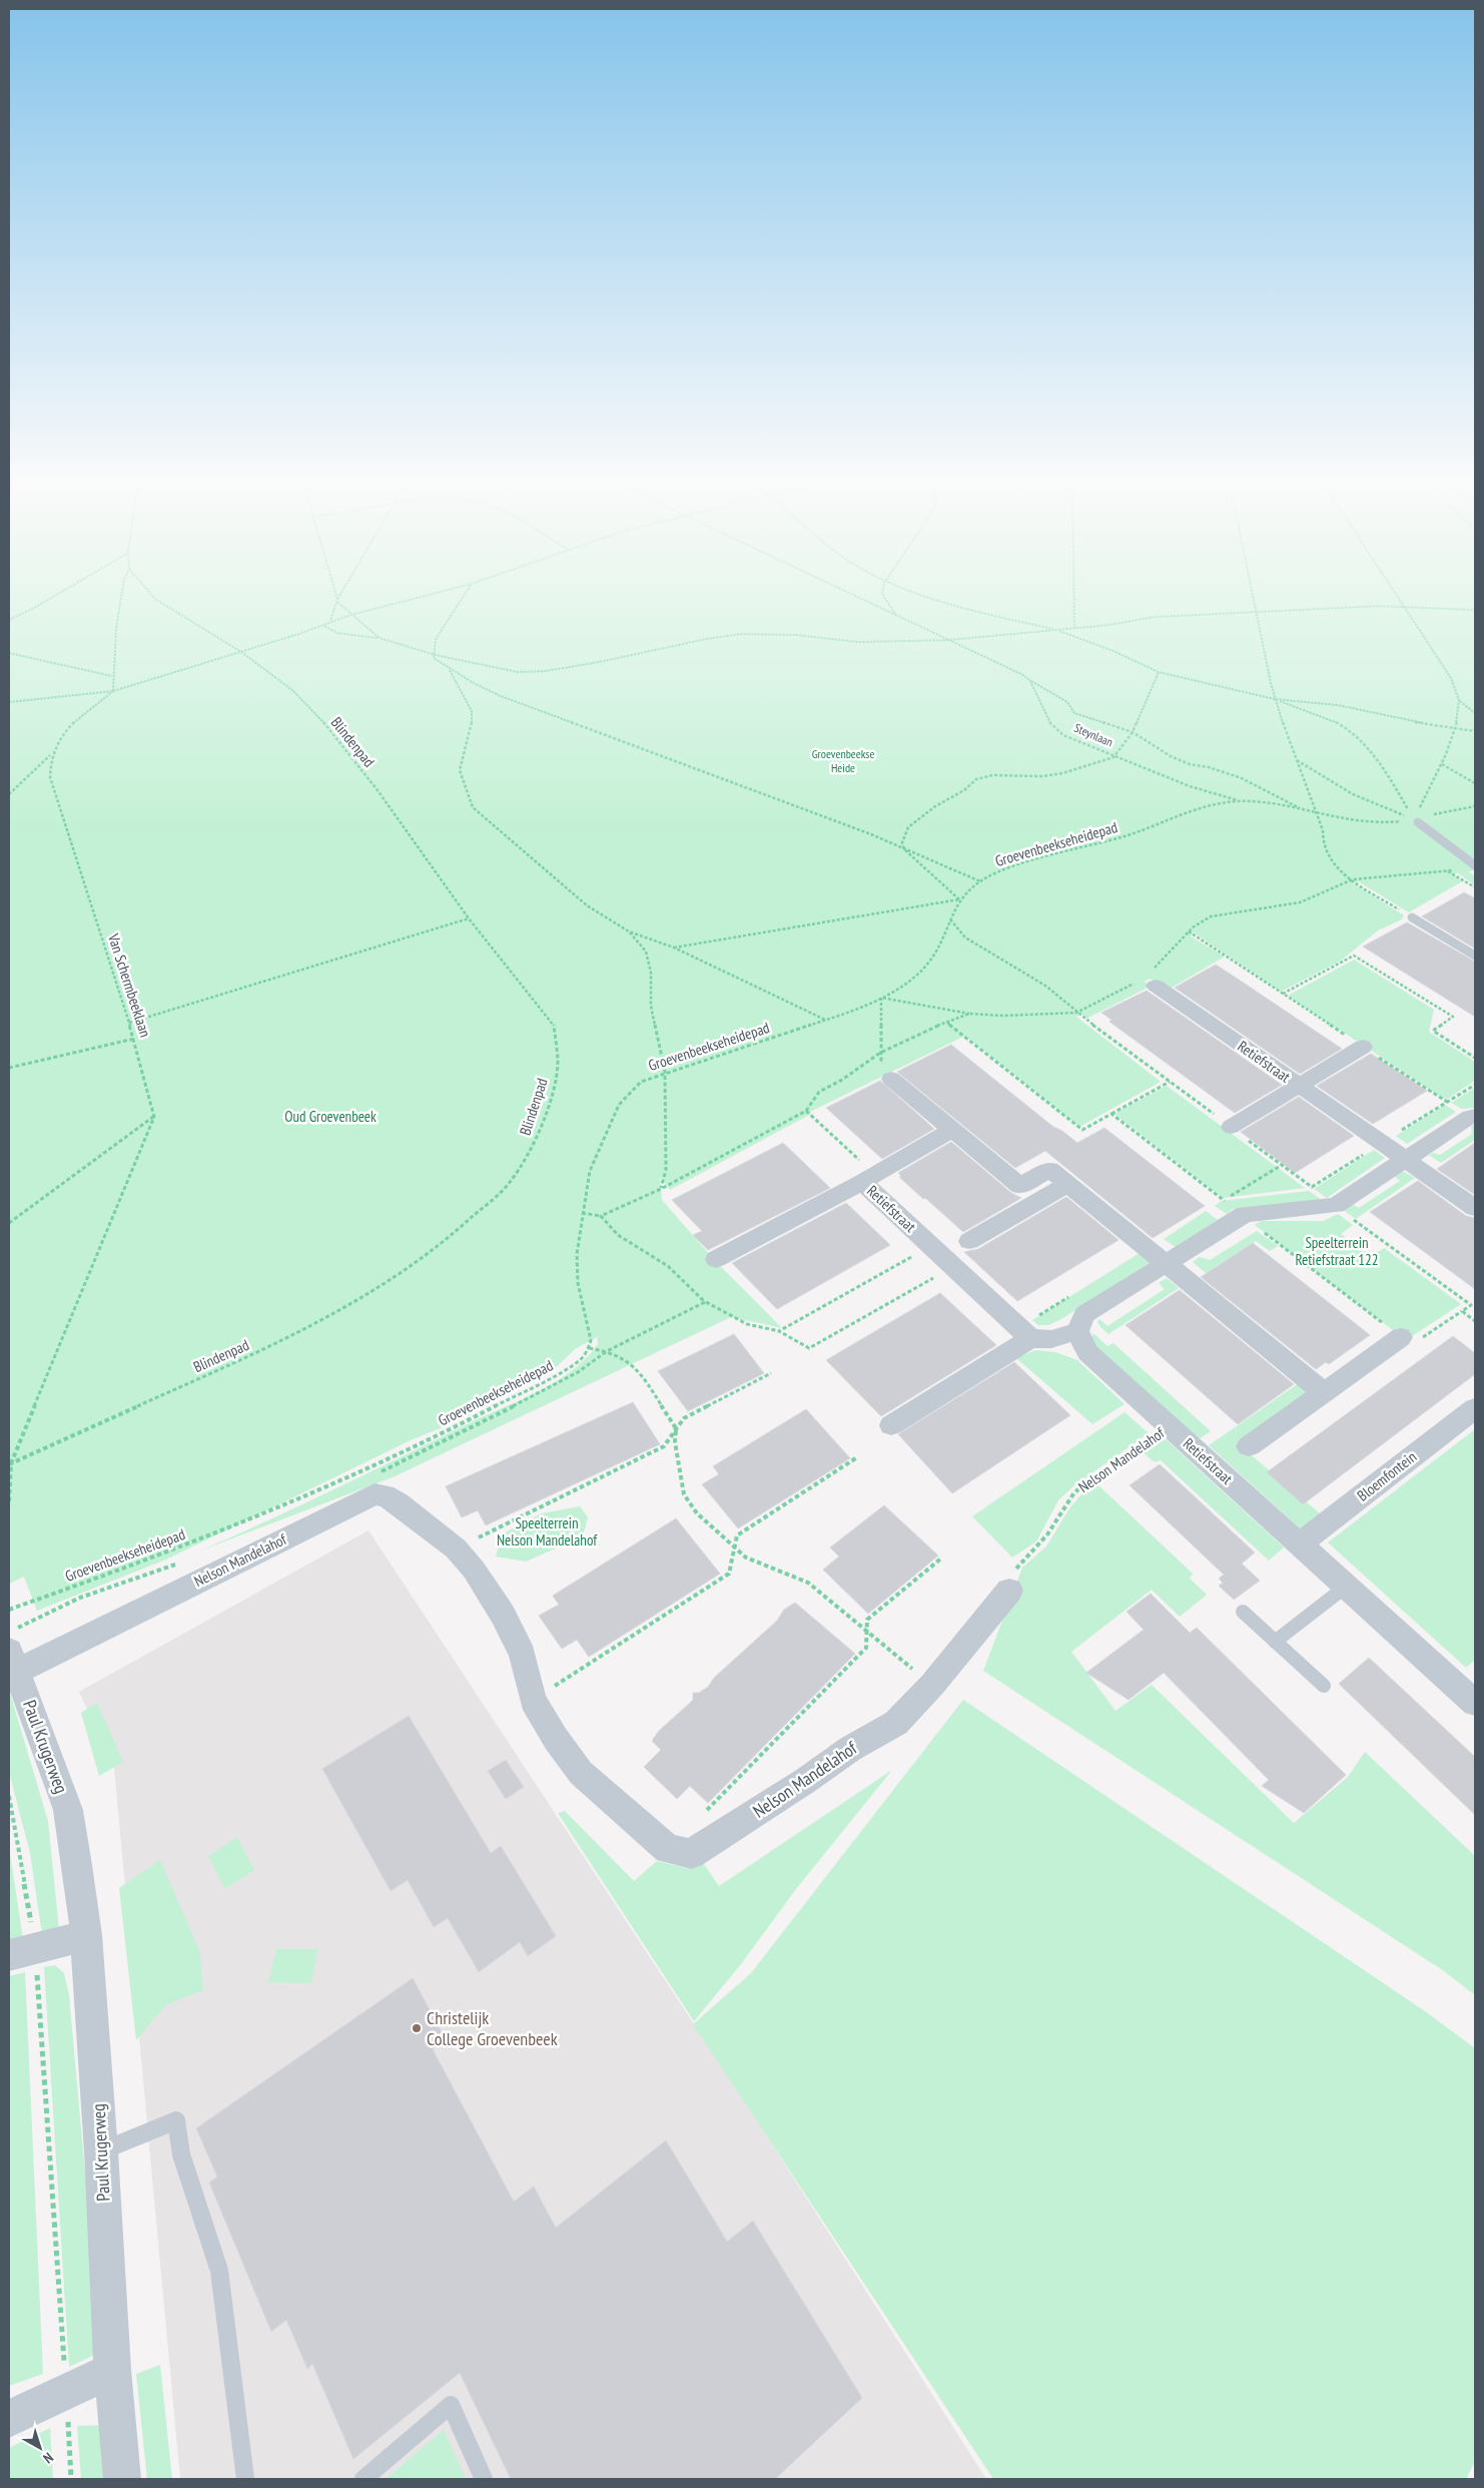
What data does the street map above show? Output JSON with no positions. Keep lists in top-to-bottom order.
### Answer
{
  "streets": {
    "street": [
      "Retiefstraat",
      "Nelson Mandelahof",
      "Bloemfontein",
      "Paul Krugerweg"
    ],
    "path": [
      "Steynlaan",
      "Blindenpad",
      "Groevenbeekseheidepad",
      "Van Schermbeeklaan"
    ]
  },
  "crossings": [
    ["Steynlaan", "Groevenbeekseheidepad"],
    ["Retiefstraat", "Nelson Mandelahof"],
    ["Retiefstraat", "Bloemfontein"],
    ["Nelson Mandelahof", "Paul Krugerweg"]
  ],
  "parks": [
    "Groevenbeekse Heide",
    "Oud Groevenbeek",
    "Speelterrein Retiefstraat 122",
    "Speelterrein Nelson Mandelahof"
  ],
  "places": ["Christelijk College Groevenbeek"],
  "north": "bottom right"
}
